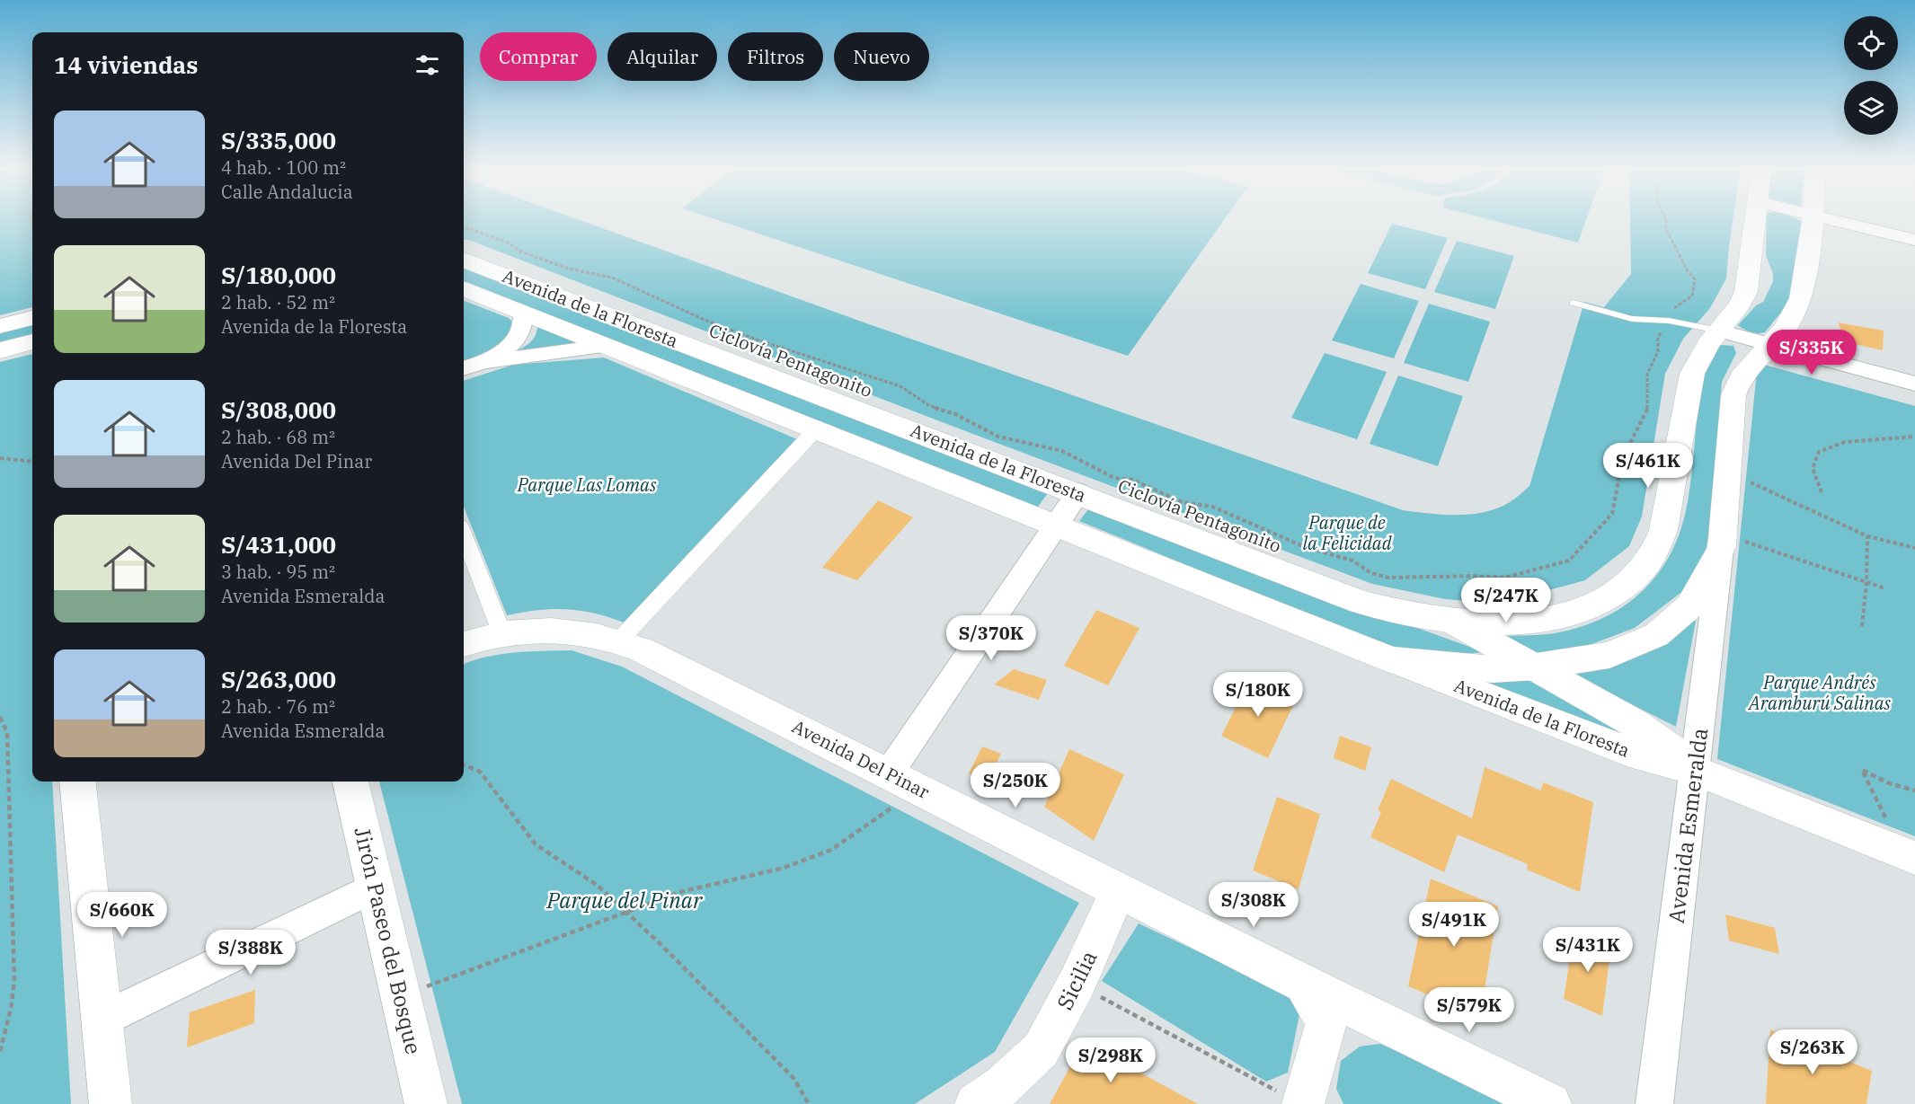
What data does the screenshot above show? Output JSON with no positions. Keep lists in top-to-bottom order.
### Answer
{
  "streets": {
    "main road": [
      "Avenida de la Floresta",
      "Avenida Del Pinar",
      "Avenida Esmeralda",
      "Jirón Paseo del Bosque",
      "Sicilia"
    ]
  },
  "crossings": [
    ["Avenida de la Floresta", "Avenida Esmeralda"],
    ["Avenida Del Pinar", "Sicilia"]
  ],
  "parks": [
    "Parque Las Lomas",
    "Parque de la Felicidad",
    "Parque Andrés Aramburú Salinas",
    "Parque del Pinar"
  ],
  "page": {
    "chip": [
      "Comprar",
      "Alquilar",
      "Filtros",
      "Nuevo"
    ],
    "heading": "14 viviendas",
    "list": [
      {
        "name": "S/335,000",
        "note": "4 hab. · 100 m² · Calle Andalucia"
      },
      {
        "name": "S/180,000",
        "note": "2 hab. · 52 m² · Avenida de la Floresta"
      },
      {
        "name": "S/308,000",
        "note": "2 hab. · 68 m² · Avenida Del Pinar"
      },
      {
        "name": "S/431,000",
        "note": "3 hab. · 95 m² · Avenida Esmeralda"
      },
      {
        "name": "S/263,000",
        "note": "2 hab. · 76 m² · Avenida Esmeralda"
      }
    ],
    "price": [
      "S/335K",
      "S/461K",
      "S/247K",
      "S/370K",
      "S/180K",
      "S/250K",
      "S/308K",
      "S/660K",
      "S/491K",
      "S/431K",
      "S/388K",
      "S/579K",
      "S/263K",
      "S/298K"
    ]
  }
}
